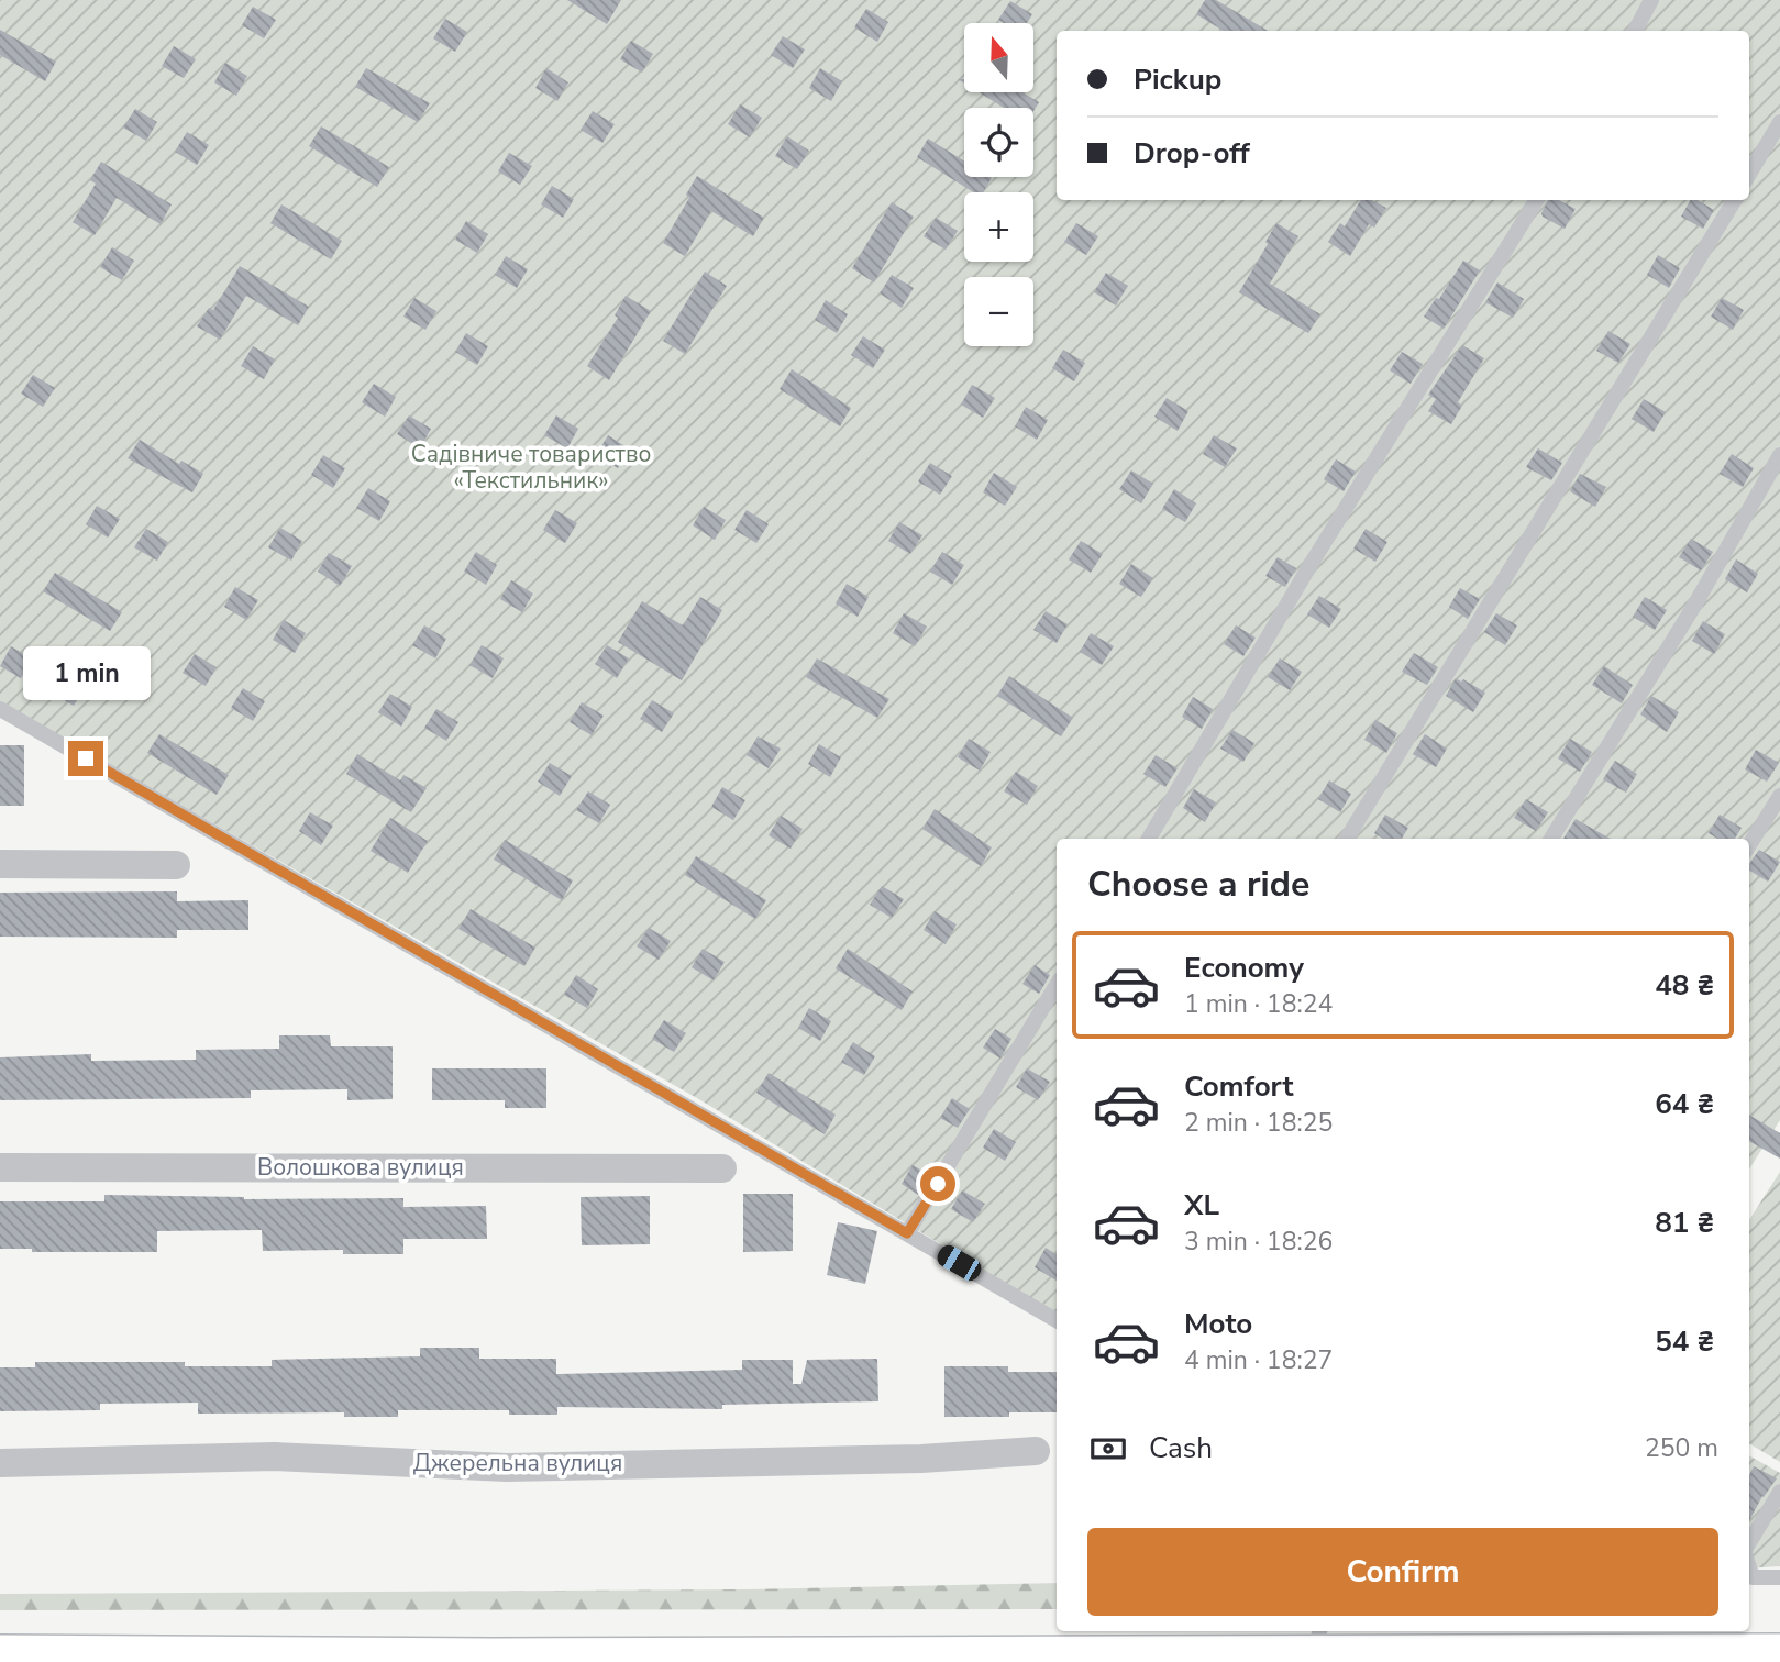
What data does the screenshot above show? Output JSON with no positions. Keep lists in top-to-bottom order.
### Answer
{
  "streets": {
    "street": ["Волошкова вулиця", "Джерельна вулиця"]
  },
  "parks": ["Садівниче товариство «Текстильник»"],
  "north": "top",
  "page": {
    "map_buttons": ["+", "−"],
    "banner": ["Pickup", "Drop-off"],
    "bubble": "1 min",
    "heading": "Choose a ride",
    "list": [
      {
        "name": "Economy",
        "note": "1 min · 18:24",
        "value": "48 ₴"
      },
      {
        "name": "Comfort",
        "note": "2 min · 18:25",
        "value": "64 ₴"
      },
      {
        "name": "XL",
        "note": "3 min · 18:26",
        "value": "81 ₴"
      },
      {
        "name": "Moto",
        "note": "4 min · 18:27",
        "value": "54 ₴"
      }
    ],
    "pay": ["Cash", "250 m"],
    "buttons": "Confirm"
  }
}
